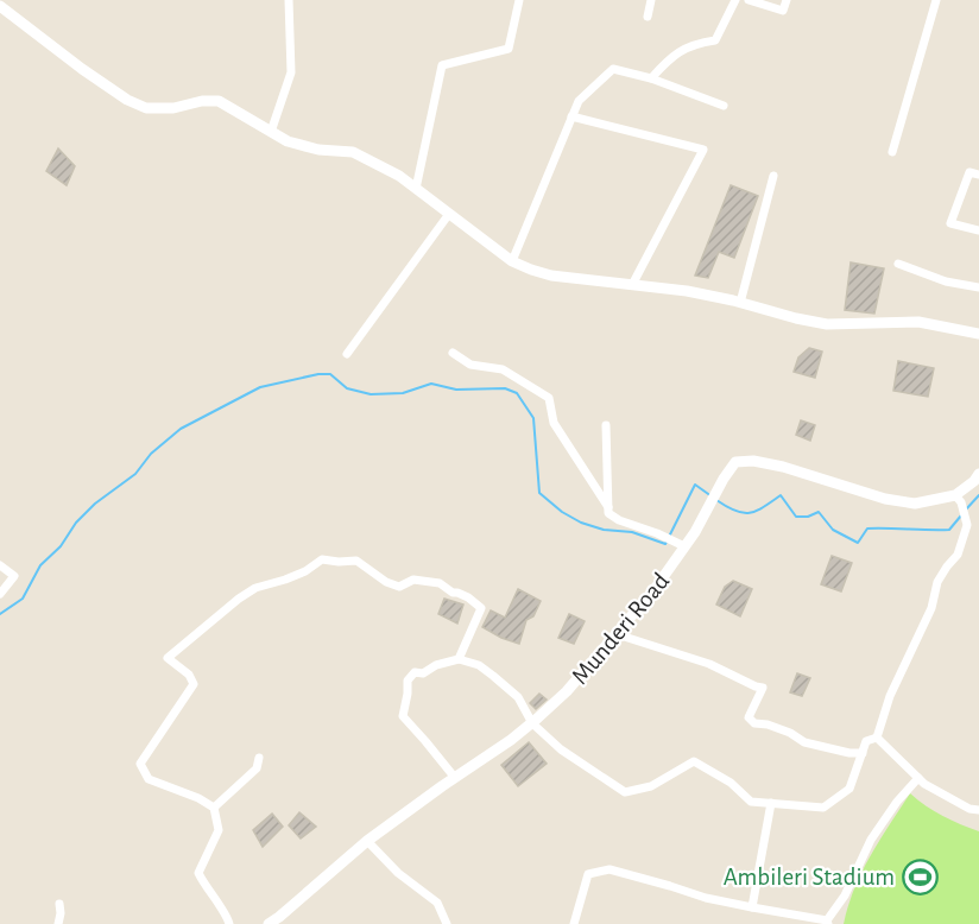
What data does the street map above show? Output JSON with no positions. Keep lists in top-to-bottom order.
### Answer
{
  "streets": {
    "main road": ["Munderi Road"]
  },
  "places": {
    "sports": ["Ambileri Stadium"]
  }
}
